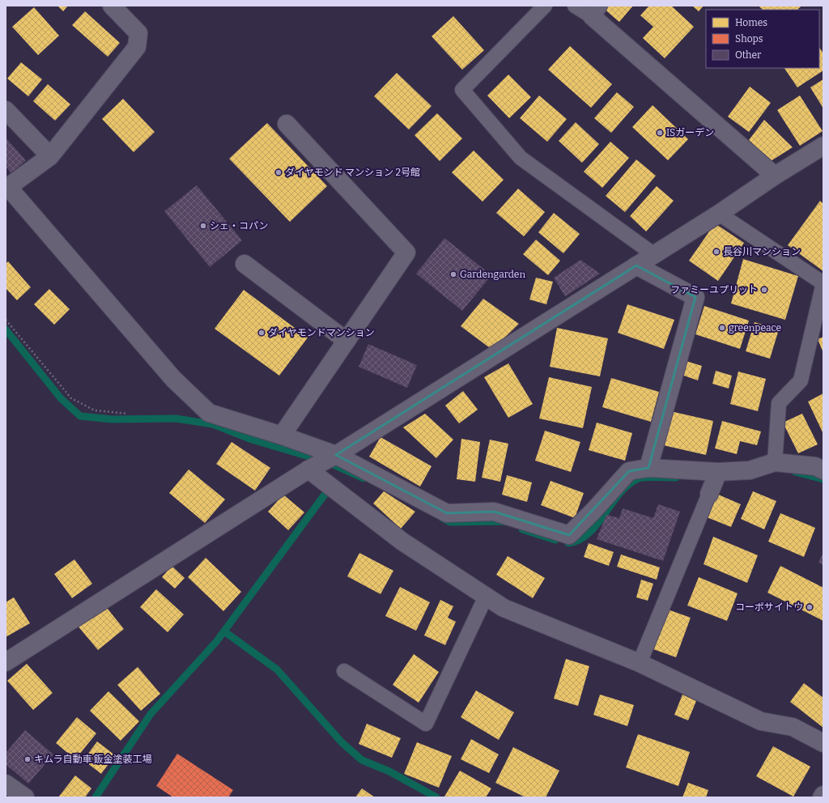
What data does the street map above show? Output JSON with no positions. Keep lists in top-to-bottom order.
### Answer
{
  "places": [
    "ISガーデン",
    "ダイヤモンド マンション 2号館",
    "シェ・コパン",
    "長谷川マンション",
    "Gardengarden",
    "ファミーユプリット",
    "greenpeace",
    "ダイヤモンドマンション",
    "コーポサイトウ",
    "キムラ自動車 鈑金塗装工場"
  ],
  "legend": ["Homes", "Shops", "Other"]
}
